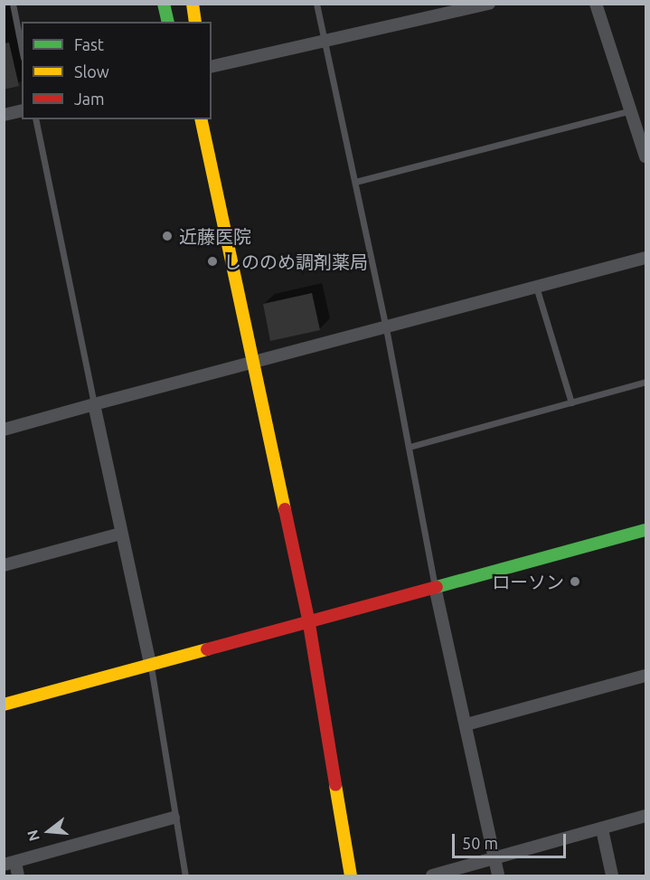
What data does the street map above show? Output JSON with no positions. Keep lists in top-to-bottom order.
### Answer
{
  "places": ["近藤医院", "しののめ調剤薬局", "ローソン"],
  "legend": ["Fast", "Slow", "Jam"],
  "scale_bar": "50 m",
  "north": "left"
}
